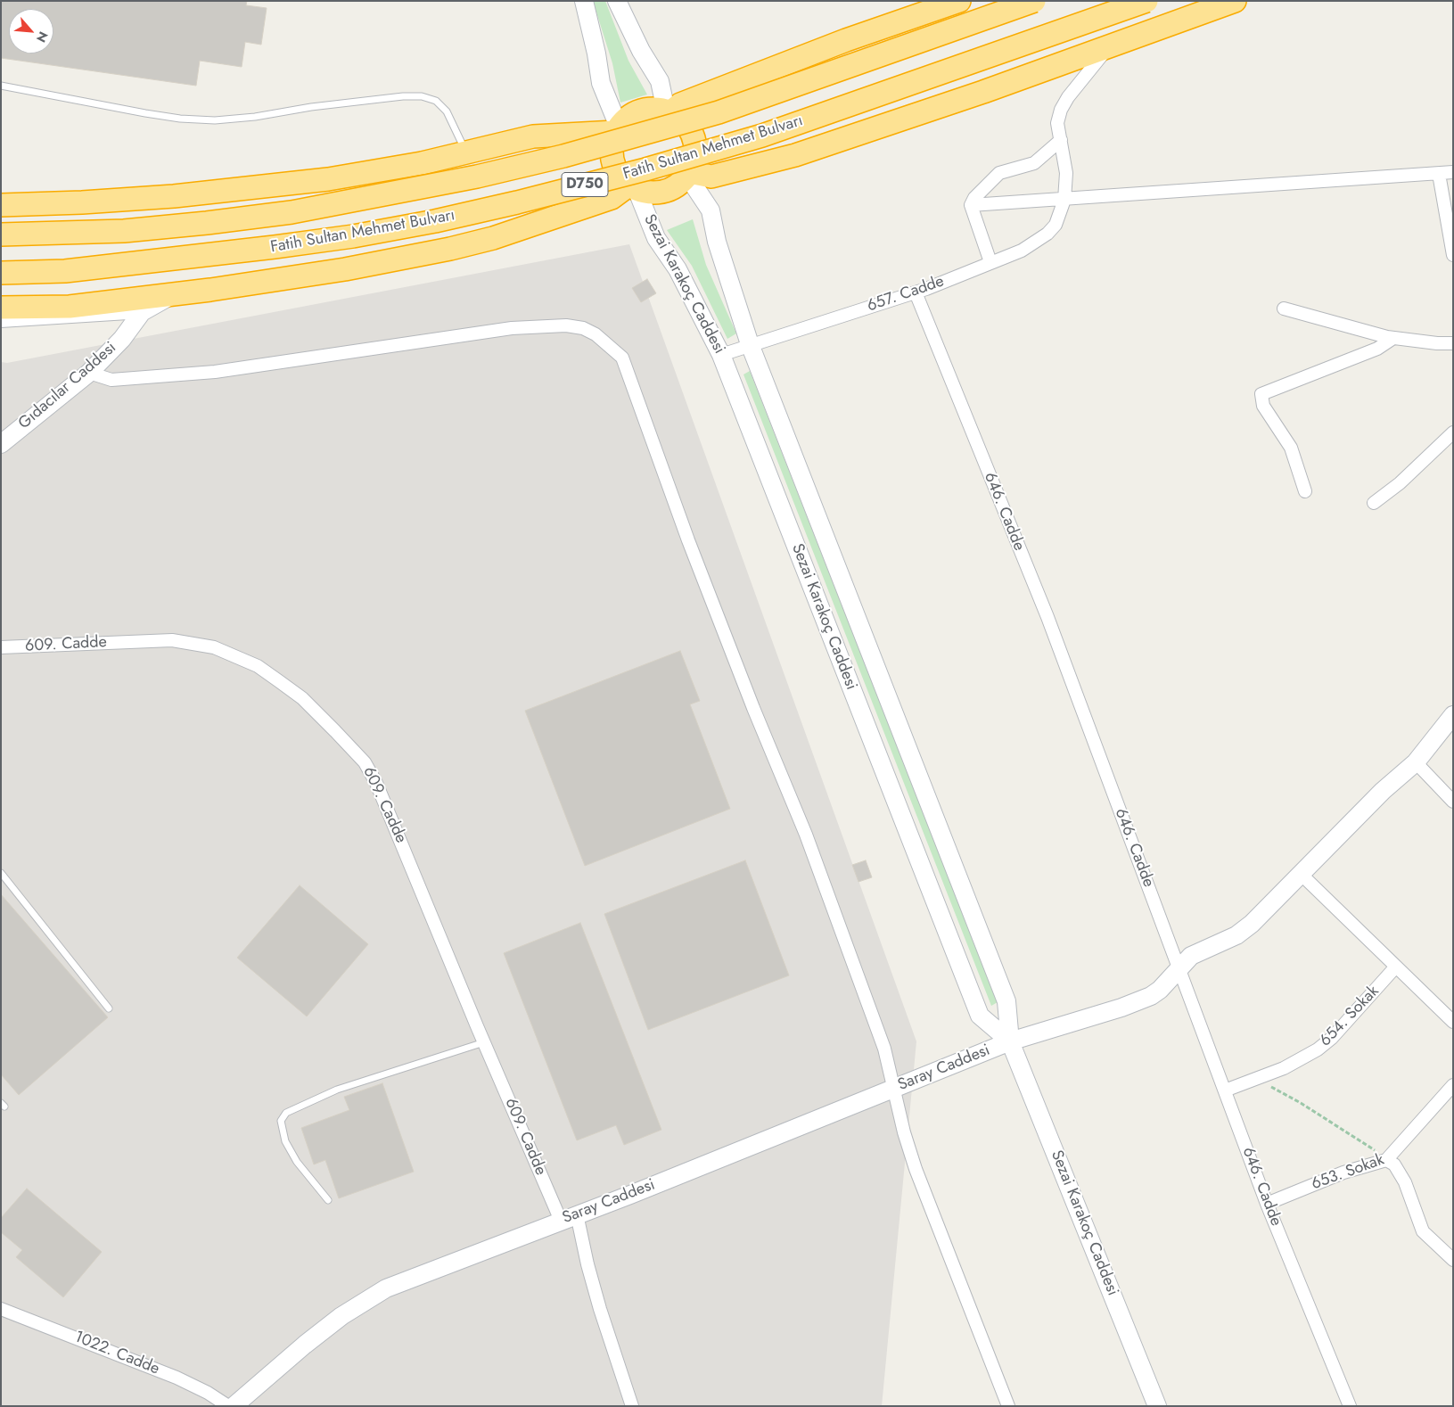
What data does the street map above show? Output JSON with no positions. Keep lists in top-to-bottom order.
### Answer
{
  "streets": {
    "highway": ["Fatih Sultan Mehmet Bulvarı", "D750"],
    "street": [
      "Sezai Karakoç Caddesi",
      "657. Cadde",
      "Gıdacılar Caddesi",
      "646. Cadde",
      "609. Cadde",
      "654. Sokak",
      "Saray Caddesi",
      "653. Sokak",
      "1022. Cadde"
    ]
  },
  "crossings": [
    ["Sezai Karakoç Caddesi", "657. Cadde"],
    ["Sezai Karakoç Caddesi", "Saray Caddesi"],
    ["657. Cadde", "646. Cadde"],
    ["646. Cadde", "654. Sokak"],
    ["646. Cadde", "Saray Caddesi"],
    ["646. Cadde", "653. Sokak"],
    ["609. Cadde", "Saray Caddesi"]
  ],
  "north": "bottom right"
}
